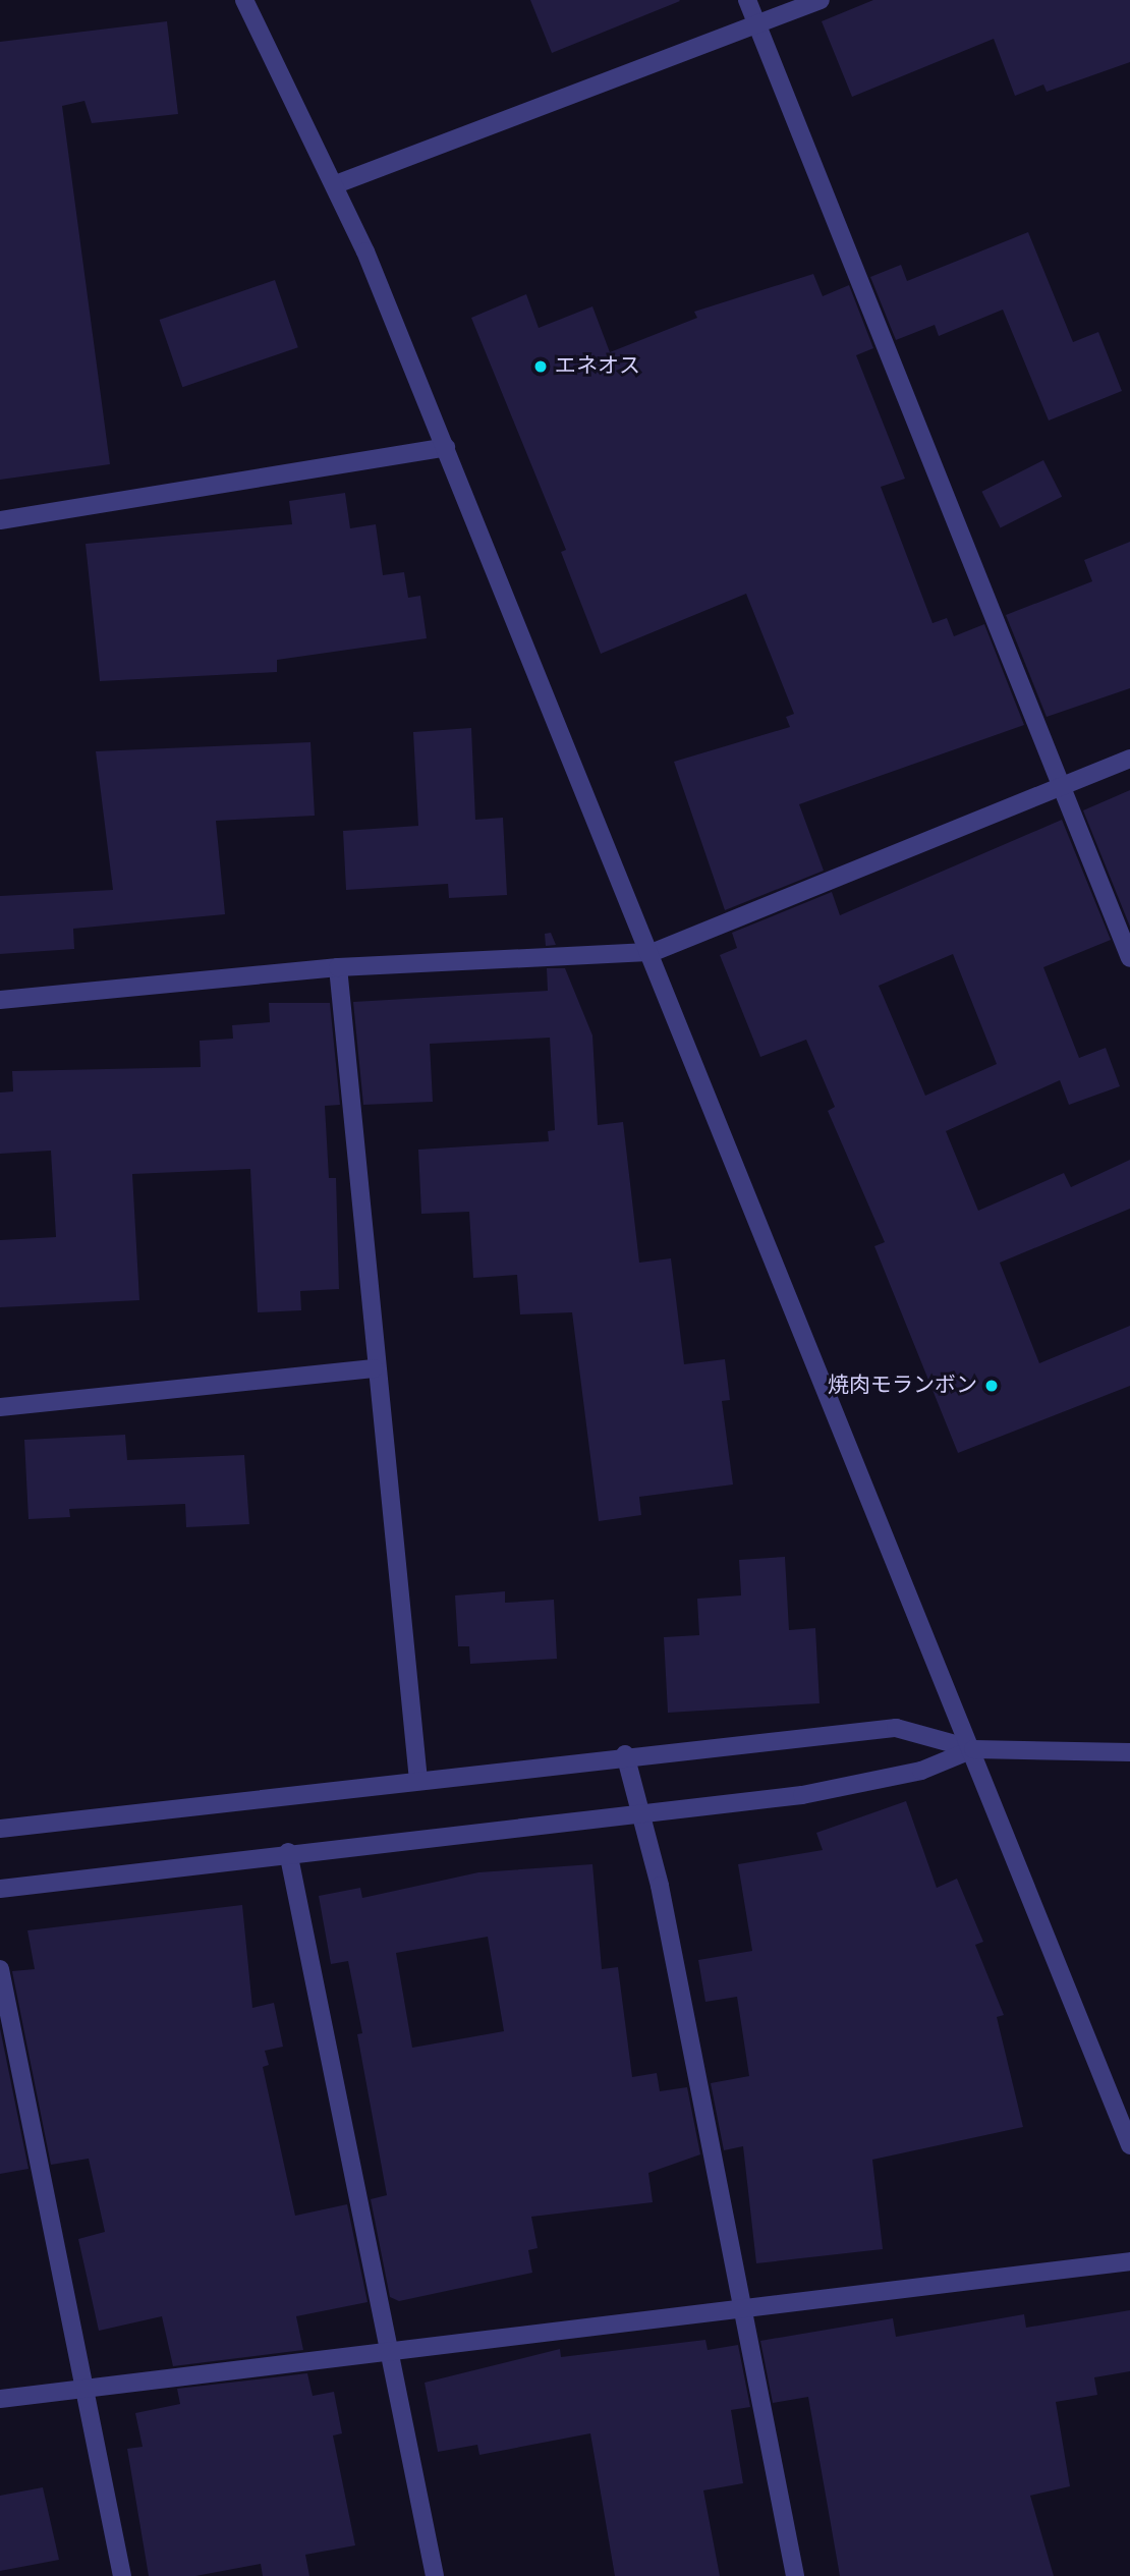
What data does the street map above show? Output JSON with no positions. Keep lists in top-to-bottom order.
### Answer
{
  "places": ["エネオス", "焼肉モランボン"]
}
